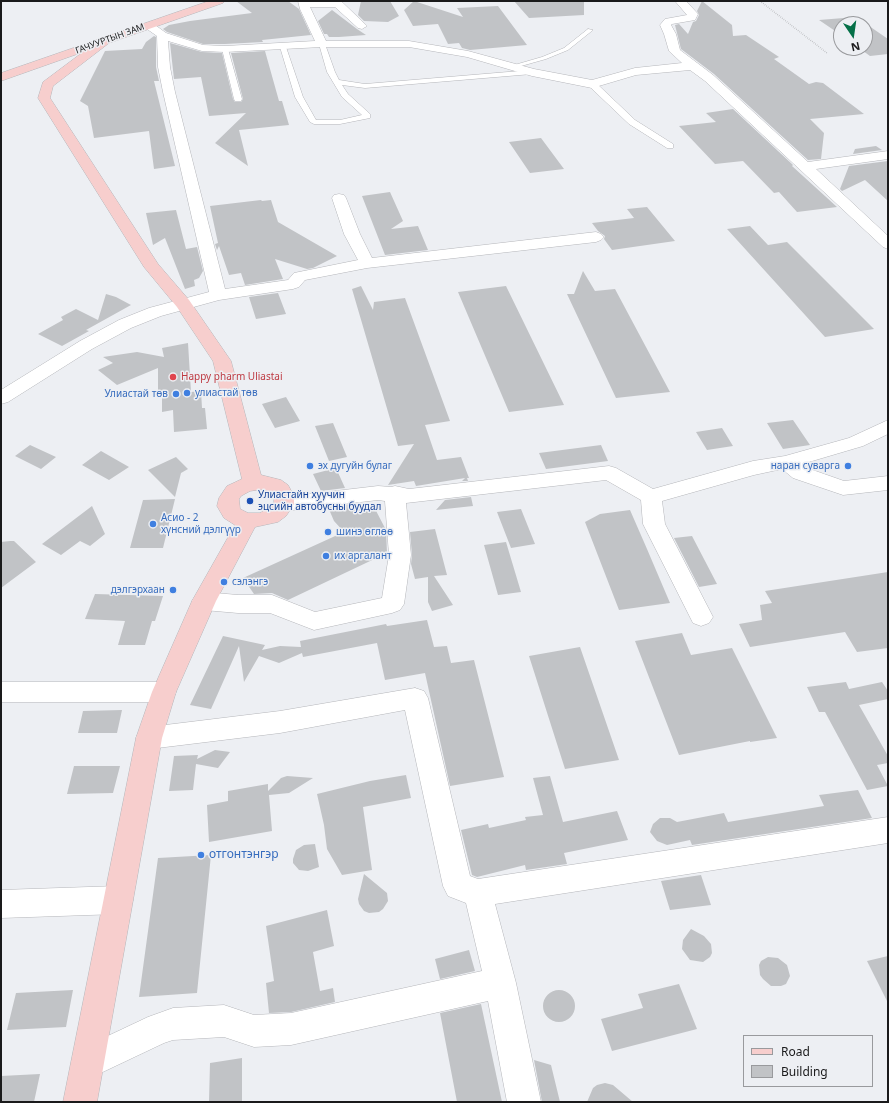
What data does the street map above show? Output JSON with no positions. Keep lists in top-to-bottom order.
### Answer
{
  "streets": {
    "street": ["ГАЧУУРТЫН ЗАМ"]
  },
  "places": [
    "Happy pharm Uliastai",
    "улиастай төв",
    "Улиастай төв",
    "эх дугуйн булаг",
    "наран суварга",
    "Улиастайн хуучин эцсийн автобусны буудал",
    "Асио - 2 хүнсний дэлгүүр",
    "шинэ өглөө",
    "их аргалант",
    "сэлэнгэ",
    "дэлгэрхаан",
    "отгонтэнгэр"
  ],
  "legend": ["Road", "Building"],
  "north": "bottom"
}
